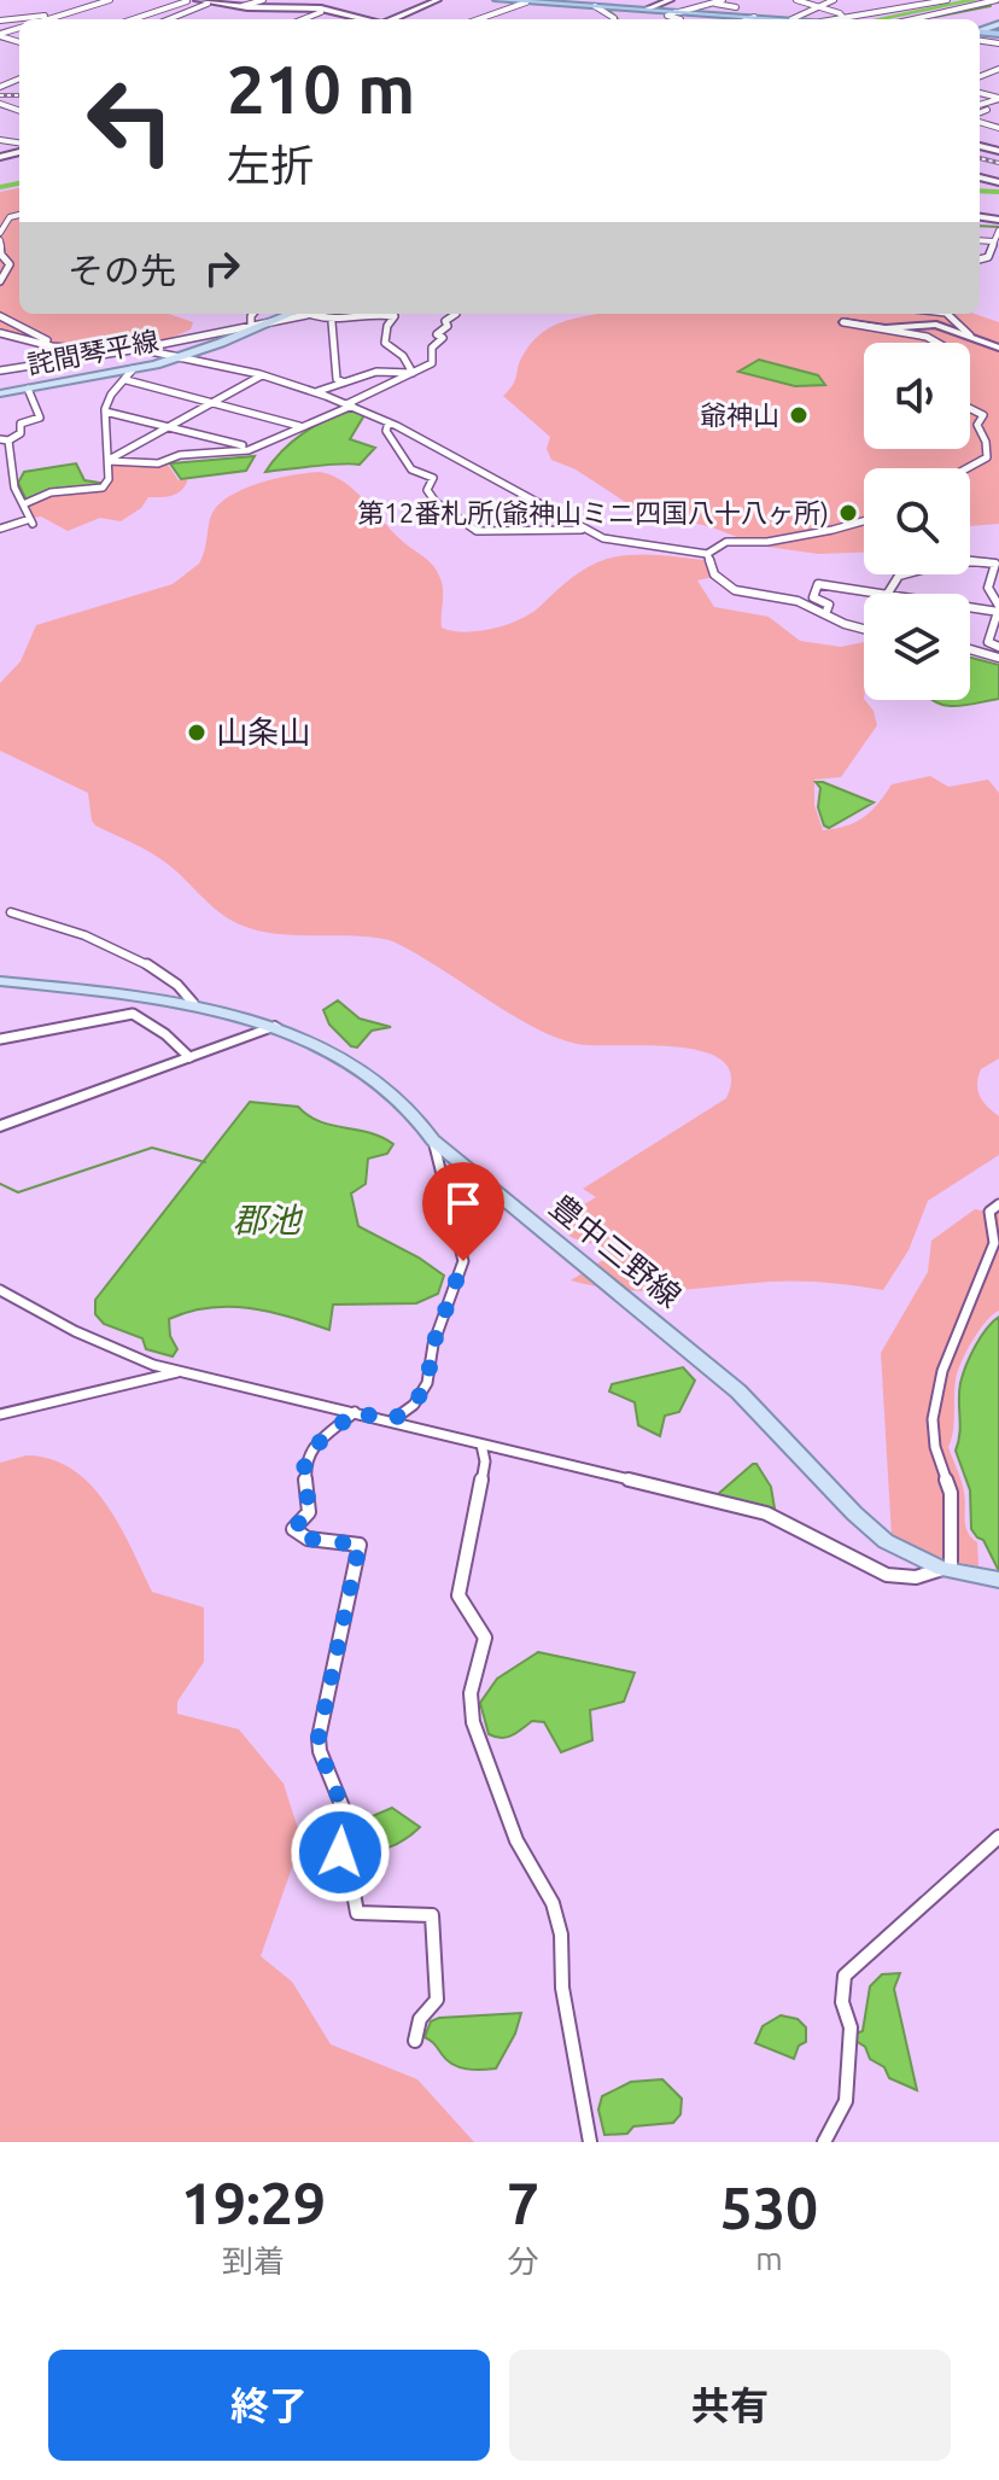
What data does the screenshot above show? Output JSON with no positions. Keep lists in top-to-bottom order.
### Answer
{
  "streets": {
    "main road": ["詫間琴平線", "豊中三野線"]
  },
  "water": ["郡池"],
  "places": ["爺神山", "第12番札所(爺神山ミニ四国八十八ヶ所)", "山条山"],
  "page": {
    "turn": ["210 m", "左折"],
    "then": "その先",
    "eta": [
      "19:29",
      "到着",
      "7",
      "分",
      "530",
      "m"
    ],
    "buttons": ["終了", "共有"]
  }
}
